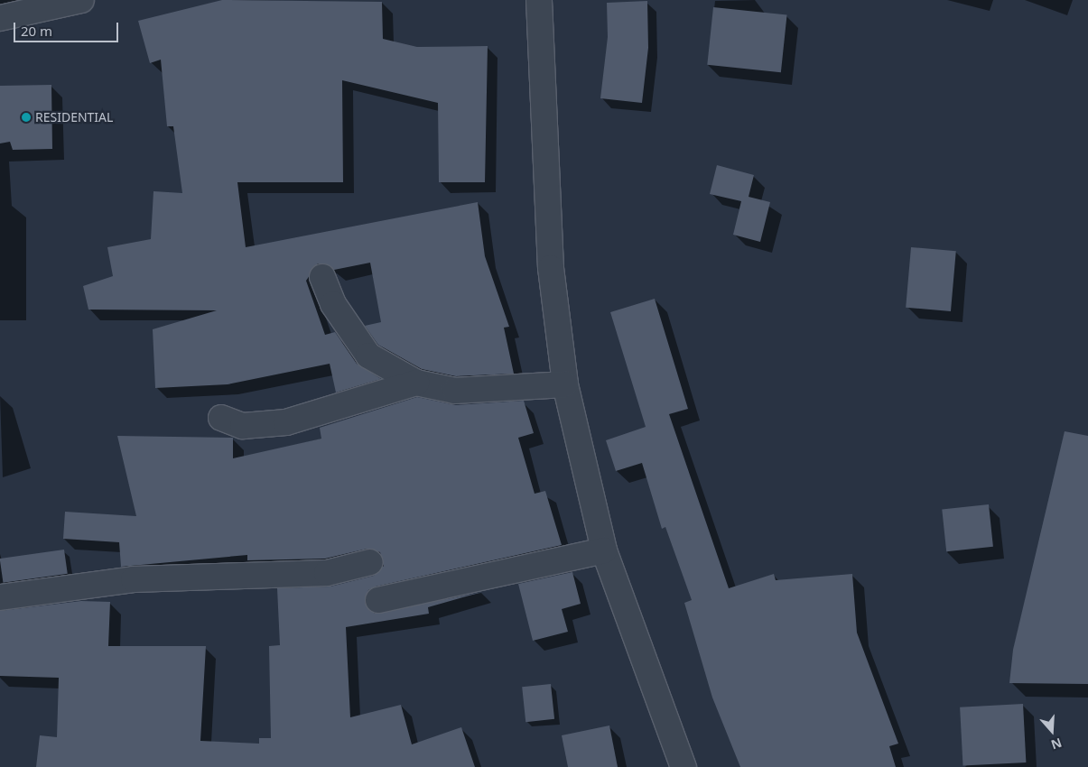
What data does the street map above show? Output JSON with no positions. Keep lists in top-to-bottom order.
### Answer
{
  "places": ["RESIDENTIAL"],
  "scale_bar": "20 m",
  "north": "bottom"
}
